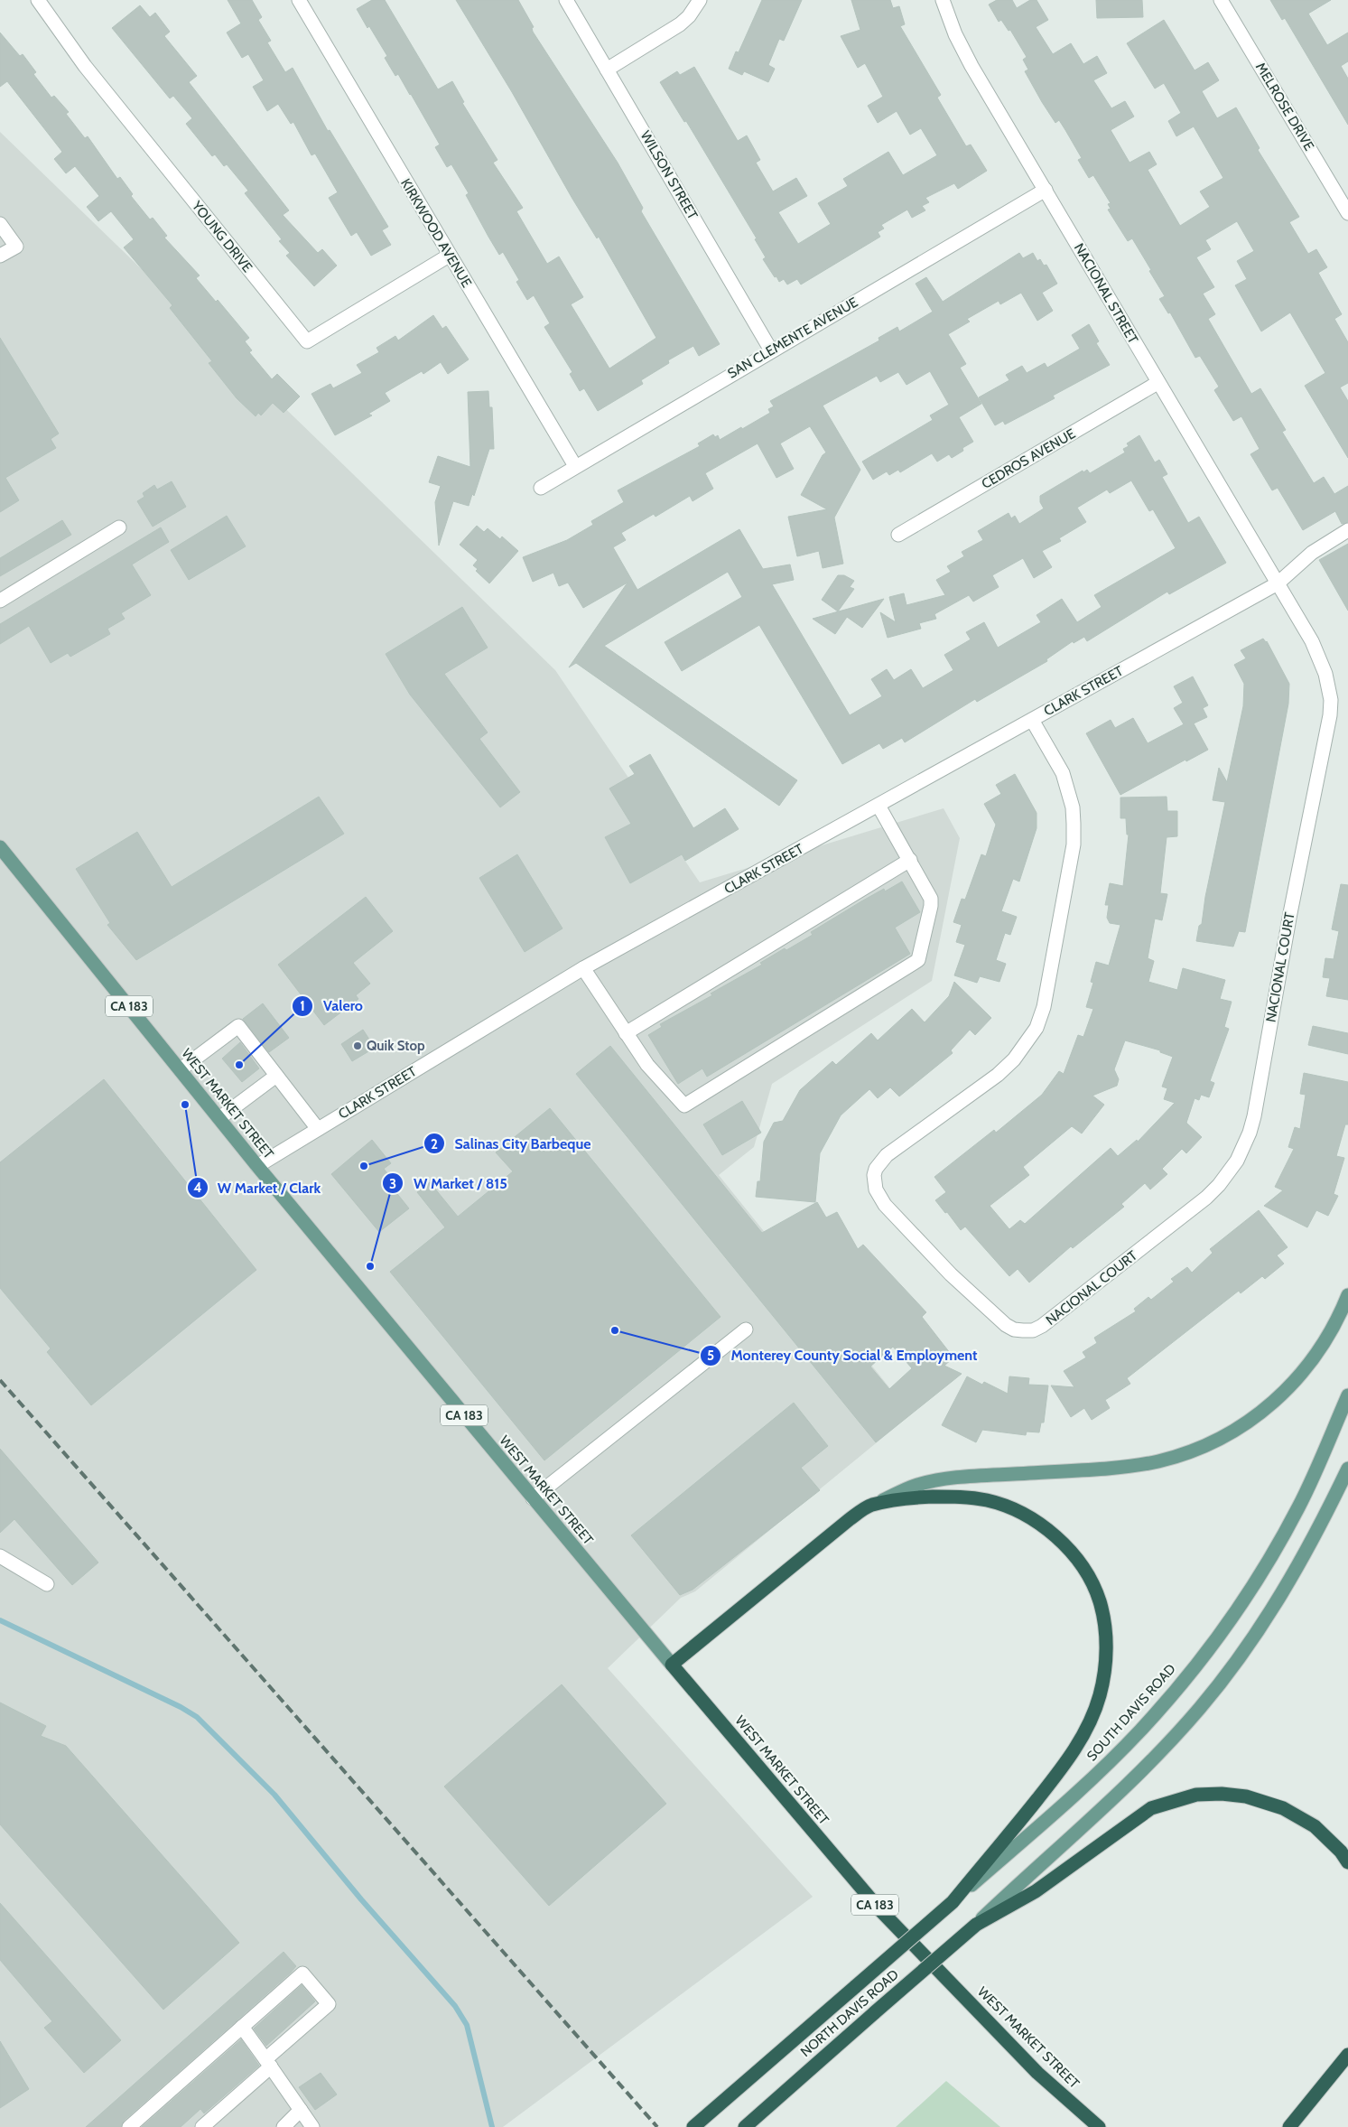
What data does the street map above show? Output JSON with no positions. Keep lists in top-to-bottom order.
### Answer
{
  "streets": {
    "highway": [
      "CA 183",
      "WEST MARKET STREET",
      "SOUTH DAVIS ROAD",
      "NORTH DAVIS ROAD"
    ],
    "street": [
      "MELROSE DRIVE",
      "WILSON STREET",
      "KIRKWOOD AVENUE",
      "YOUNG DRIVE",
      "NACIONAL STREET",
      "SAN CLEMENTE AVENUE",
      "CEDROS AVENUE",
      "CLARK STREET",
      "NACIONAL COURT"
    ]
  },
  "crossings": [
    ["WILSON STREET", "SAN CLEMENTE AVENUE"],
    ["KIRKWOOD AVENUE", "YOUNG DRIVE"],
    ["KIRKWOOD AVENUE", "SAN CLEMENTE AVENUE"],
    ["NACIONAL STREET", "SAN CLEMENTE AVENUE"],
    ["NACIONAL STREET", "CEDROS AVENUE"],
    ["NACIONAL STREET", "CLARK STREET"],
    ["NACIONAL STREET", "NACIONAL COURT"],
    ["CLARK STREET", "NACIONAL COURT"],
    ["CLARK STREET", "WEST MARKET STREET"],
    ["SOUTH DAVIS ROAD", "NORTH DAVIS ROAD"]
  ],
  "places": [
    "Quik Stop",
    "Valero",
    "W Market / Clark",
    "Salinas City Barbeque",
    "W Market / 815",
    "Monterey County Social & Employment"
  ]
}
